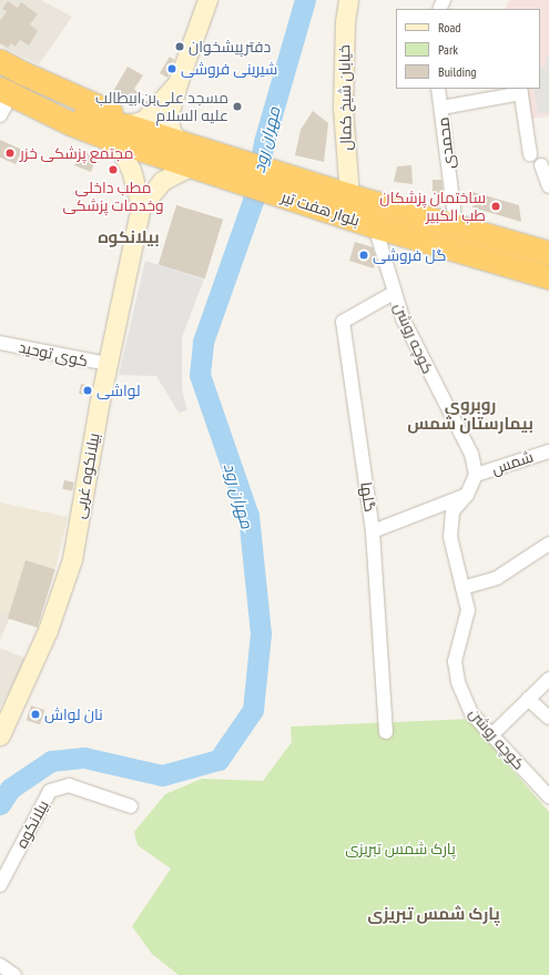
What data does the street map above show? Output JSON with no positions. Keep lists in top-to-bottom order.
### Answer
{
  "streets": {
    "highway": ["بلوار هفت تیر"],
    "street": [
      "خیابان شیخ کمال",
      "محمدی",
      "کوچه روشن",
      "کوی توحید",
      "شمس",
      "بیلانکوه غربی",
      "گلها",
      "بیلانکوه"
    ]
  },
  "crossings": [
    ["خیابان شیخ کمال", "بلوار هفت تیر"],
    ["محمدی", "بلوار هفت تیر"],
    ["بلوار هفت تیر", "کوچه روشن"],
    ["بلوار هفت تیر", "بیلانکوه غربی"],
    ["کوچه روشن", "شمس"],
    ["کوچه روشن", "گلها"],
    ["کوی توحید", "بیلانکوه غربی"]
  ],
  "districts": ["بیلانکوه", "روبروی بیمارستان شمس", "پارک شمس تبریزی"],
  "water": ["مهران رود"],
  "parks": ["پارک شمس تبریزی"],
  "places": [
    "دفترپیشخوان",
    "شیرینی فروشی",
    "مسجد علی‌بن‌ابیطالب علیه السلام",
    "مجتمع پزشکی خزر",
    "مطب داخلی وخدمات پزشکی",
    "ساختمان پزشکان طب الکبیر",
    "گل فروشی",
    "لواشی",
    "نان لواش"
  ],
  "legend": ["Road", "Park", "Building"]
}
